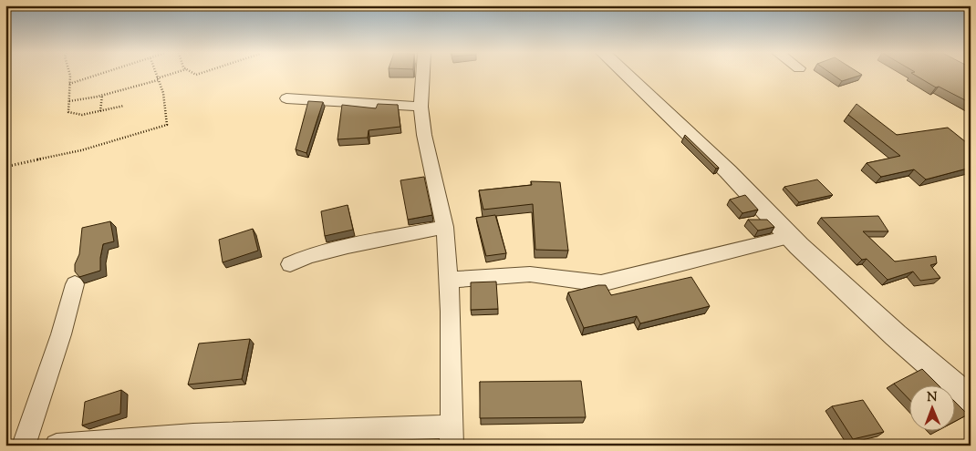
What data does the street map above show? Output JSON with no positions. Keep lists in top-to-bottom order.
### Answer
{
  "north": "top"
}
